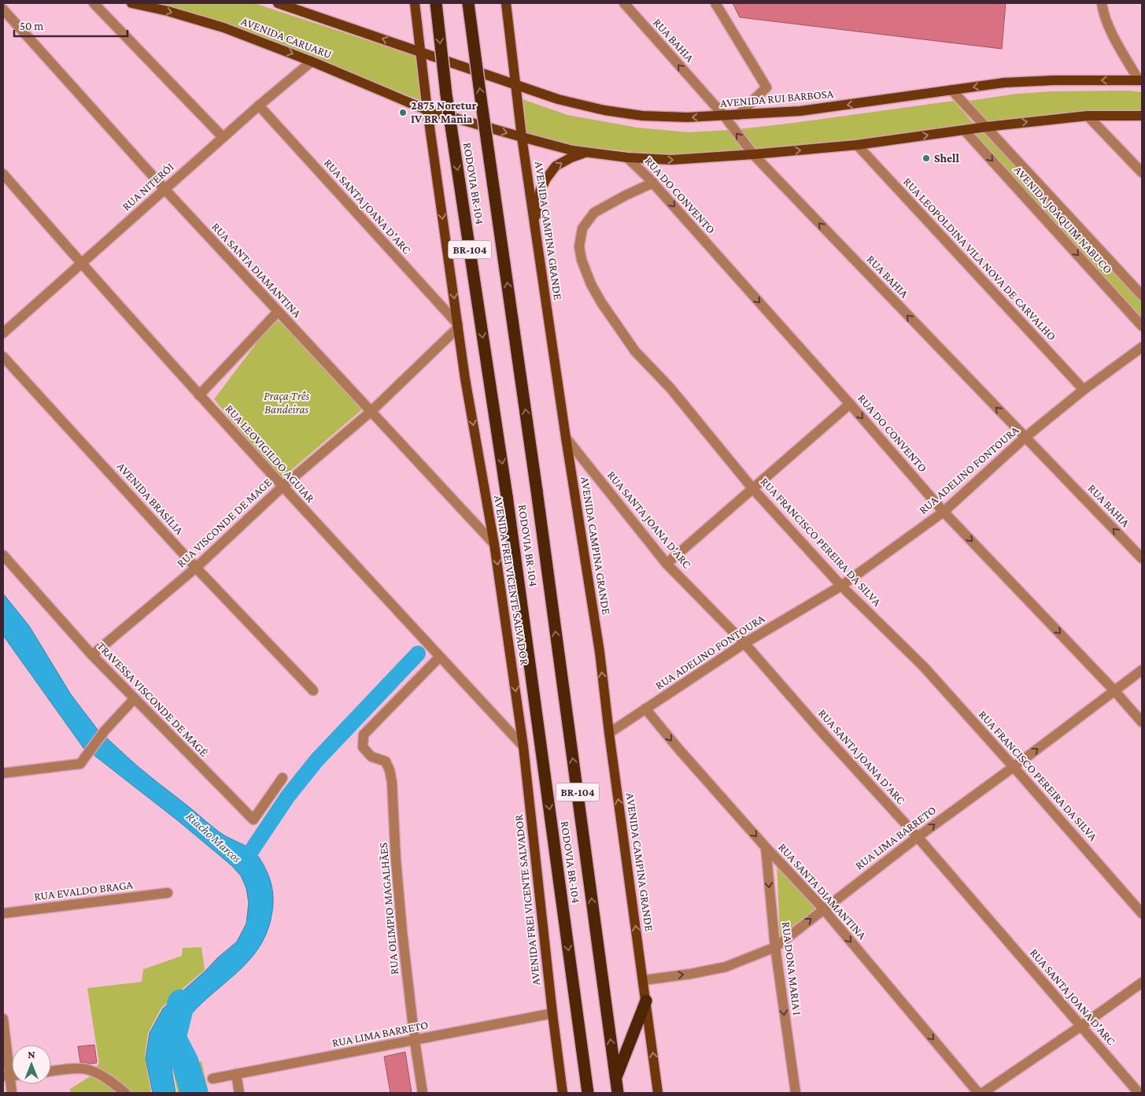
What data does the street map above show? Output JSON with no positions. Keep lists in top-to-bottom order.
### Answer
{
  "streets": {
    "highway": ["RODOVIA BR-104", "BR-104"],
    "main road": [
      "AVENIDA CARUARU",
      "AVENIDA RUI BARBOSA",
      "AVENIDA CAMPINA GRANDE",
      "AVENIDA FREI VICENTE SALVADOR"
    ],
    "street": [
      "RUA BAHIA",
      "RUA NITERÓI",
      "RUA DO CONVENTO",
      "RUA SANTA JOANA D'ARC",
      "AVENIDA JOAQUIM NABUCO",
      "RUA LEOPOLDINA VILA NOVA DE CARVALHO",
      "RUA SANTA DIAMANTINA",
      "RUA LEOVIGILDO AGUIAR",
      "RUA ADELINO FONTOURA",
      "AVENIDA BRASÍLIA",
      "RUA VISCONDE DE MAGE",
      "RUA FRANCISCO PEREIRA DA SILVA",
      "TRAVESSA VISCONDE DE MAGÉ",
      "RUA LIMA BARRETO",
      "RUA EVALDO BRAGA",
      "RUA OLIMPIO MAGALHÃES",
      "RUA DONA MARIA I"
    ]
  },
  "crossings": [
    ["AVENIDA CARUARU", "RUA NITERÓI"],
    ["AVENIDA CARUARU", "AVENIDA FREI VICENTE SALVADOR"],
    ["RUA BAHIA", "AVENIDA RUI BARBOSA"],
    ["RUA BAHIA", "RUA ADELINO FONTOURA"],
    ["AVENIDA RUI BARBOSA", "AVENIDA JOAQUIM NABUCO"],
    ["AVENIDA RUI BARBOSA", "AVENIDA CAMPINA GRANDE"],
    ["AVENIDA RUI BARBOSA", "AVENIDA FREI VICENTE SALVADOR"],
    ["RUA NITERÓI", "RUA SANTA JOANA D'ARC"],
    ["RUA NITERÓI", "RUA SANTA DIAMANTINA"],
    ["RUA NITERÓI", "RUA LEOVIGILDO AGUIAR"],
    ["RUA DO CONVENTO", "RUA ADELINO FONTOURA"],
    ["RUA DO CONVENTO", "RUA FRANCISCO PEREIRA DA SILVA"],
    ["RUA DO CONVENTO", "RUA LIMA BARRETO"],
    ["RUA SANTA JOANA D'ARC", "AVENIDA CAMPINA GRANDE"],
    ["RUA SANTA JOANA D'ARC", "RUA ADELINO FONTOURA"],
    ["RUA SANTA JOANA D'ARC", "RUA VISCONDE DE MAGE"],
    ["RUA SANTA JOANA D'ARC", "AVENIDA FREI VICENTE SALVADOR"],
    ["RUA SANTA JOANA D'ARC", "RUA LIMA BARRETO"],
    ["AVENIDA CAMPINA GRANDE", "RUA ADELINO FONTOURA"],
    ["AVENIDA CAMPINA GRANDE", "RUA LIMA BARRETO"],
    ["RUA LEOPOLDINA VILA NOVA DE CARVALHO", "RUA ADELINO FONTOURA"],
    ["RUA SANTA DIAMANTINA", "RUA ADELINO FONTOURA"],
    ["RUA SANTA DIAMANTINA", "RUA VISCONDE DE MAGE"],
    ["RUA SANTA DIAMANTINA", "AVENIDA FREI VICENTE SALVADOR"],
    ["RUA SANTA DIAMANTINA", "RUA LIMA BARRETO"],
    ["RUA SANTA DIAMANTINA", "RUA DONA MARIA I"],
    ["RUA LEOVIGILDO AGUIAR", "RUA VISCONDE DE MAGE"],
    ["RUA LEOVIGILDO AGUIAR", "AVENIDA FREI VICENTE SALVADOR"],
    ["RUA LEOVIGILDO AGUIAR", "RUA OLIMPIO MAGALHÃES"],
    ["RUA ADELINO FONTOURA", "RUA FRANCISCO PEREIRA DA SILVA"],
    ["AVENIDA BRASÍLIA", "RUA VISCONDE DE MAGE"],
    ["RUA VISCONDE DE MAGE", "AVENIDA FREI VICENTE SALVADOR"],
    ["RUA VISCONDE DE MAGE", "TRAVESSA VISCONDE DE MAGÉ"],
    ["RUA FRANCISCO PEREIRA DA SILVA", "RUA LIMA BARRETO"],
    ["AVENIDA FREI VICENTE SALVADOR", "RUA LIMA BARRETO"],
    ["RUA LIMA BARRETO", "RUA OLIMPIO MAGALHÃES"],
    ["RUA LIMA BARRETO", "RUA DONA MARIA I"]
  ],
  "one_way": [
    "AVENIDA CARUARU",
    "RUA BAHIA",
    "RUA DO CONVENTO",
    "AVENIDA CAMPINA GRANDE",
    "AVENIDA FREI VICENTE SALVADOR",
    "RUA LIMA BARRETO",
    "RUA DONA MARIA I"
  ],
  "water": ["Riacho Marcos"],
  "parks": ["Praça Três Bandeiras"],
  "places": ["2875 Noretur IV BR Mania", "Shell"],
  "scale_bar": "50 m",
  "north": "top"
}
